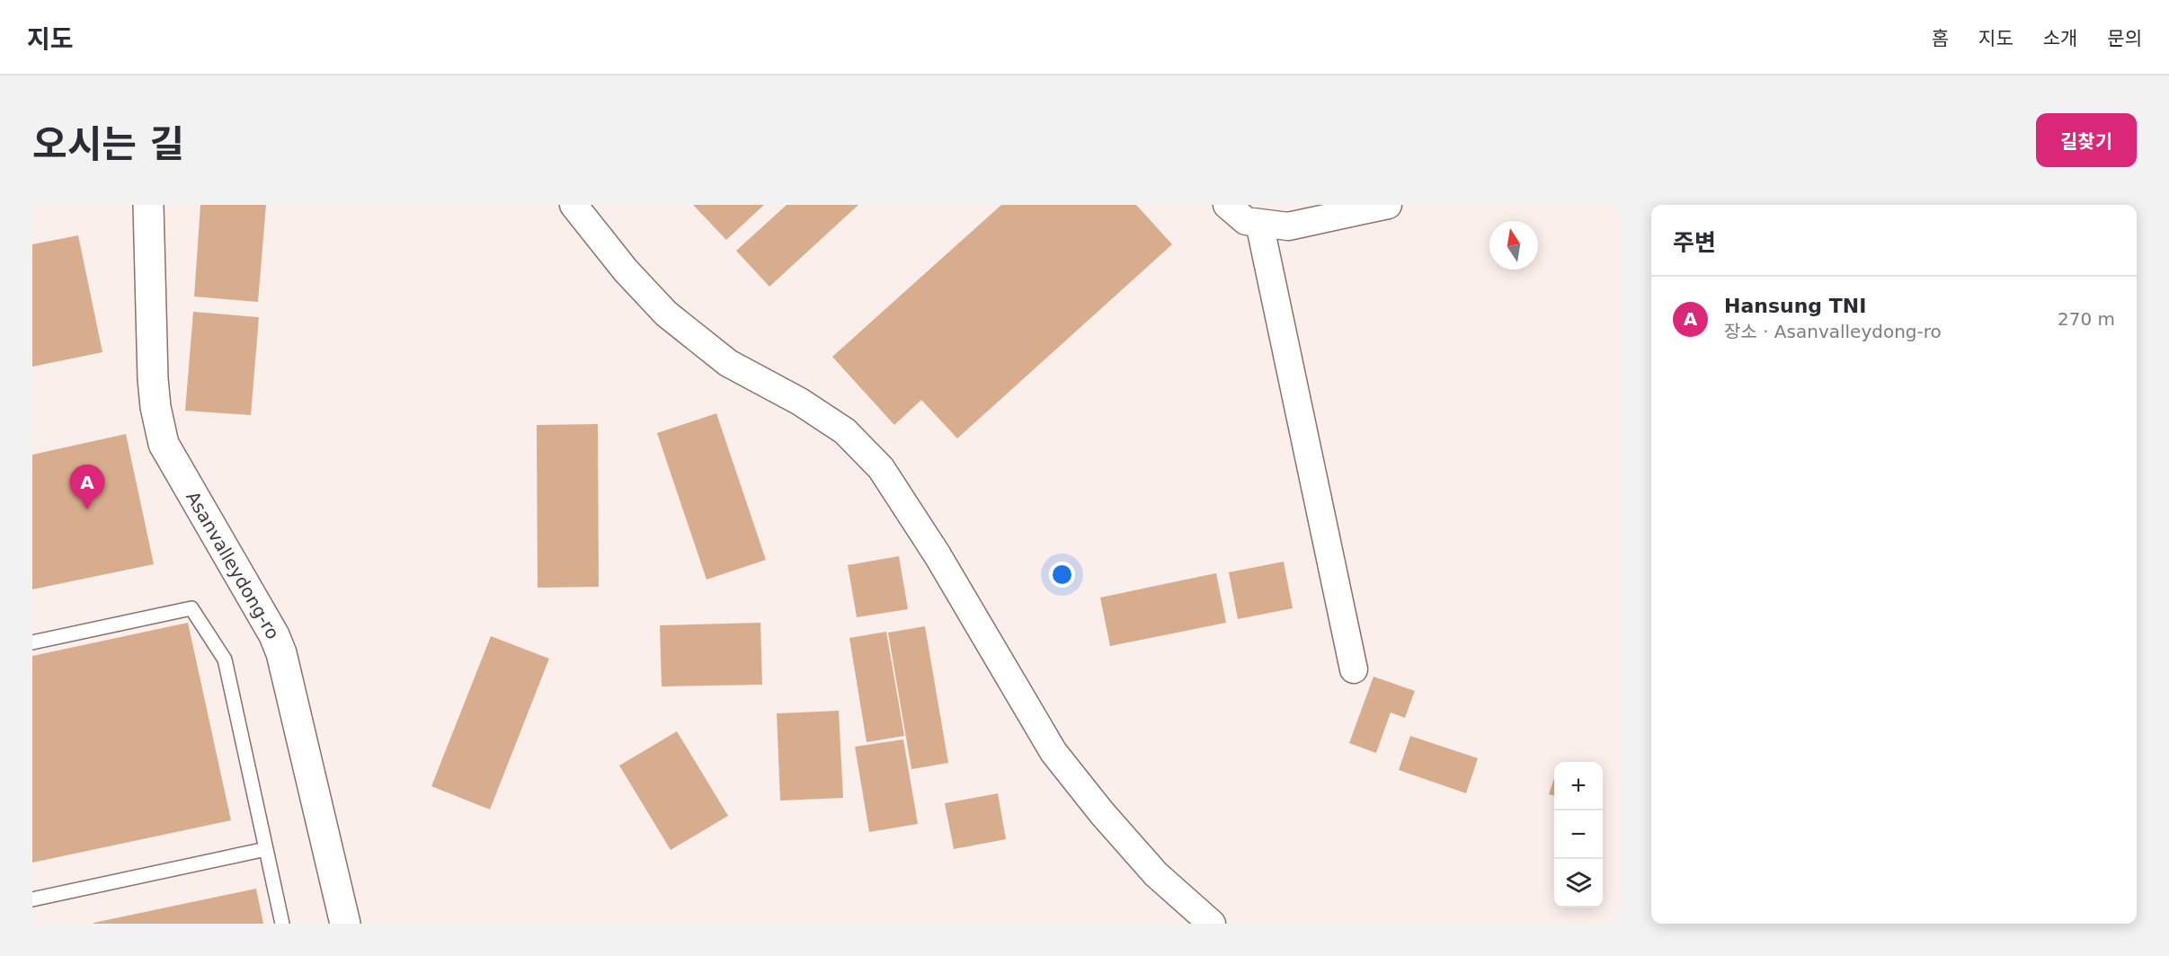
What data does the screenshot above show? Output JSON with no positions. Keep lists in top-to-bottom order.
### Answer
{
  "streets": {
    "street": ["Asanvalleydong-ro"]
  },
  "north": "top",
  "page": {
    "header": "지도",
    "nav": [
      "홈",
      "지도",
      "소개",
      "문의"
    ],
    "title": "오시는 길",
    "buttons": "길찾기",
    "heading": "주변",
    "list": [
      {
        "mark": "A",
        "name": "Hansung TNI",
        "note": "장소 · Asanvalleydong-ro",
        "value": "270 m"
      }
    ],
    "pins": "A",
    "map_buttons": ["+", "−"]
  }
}
